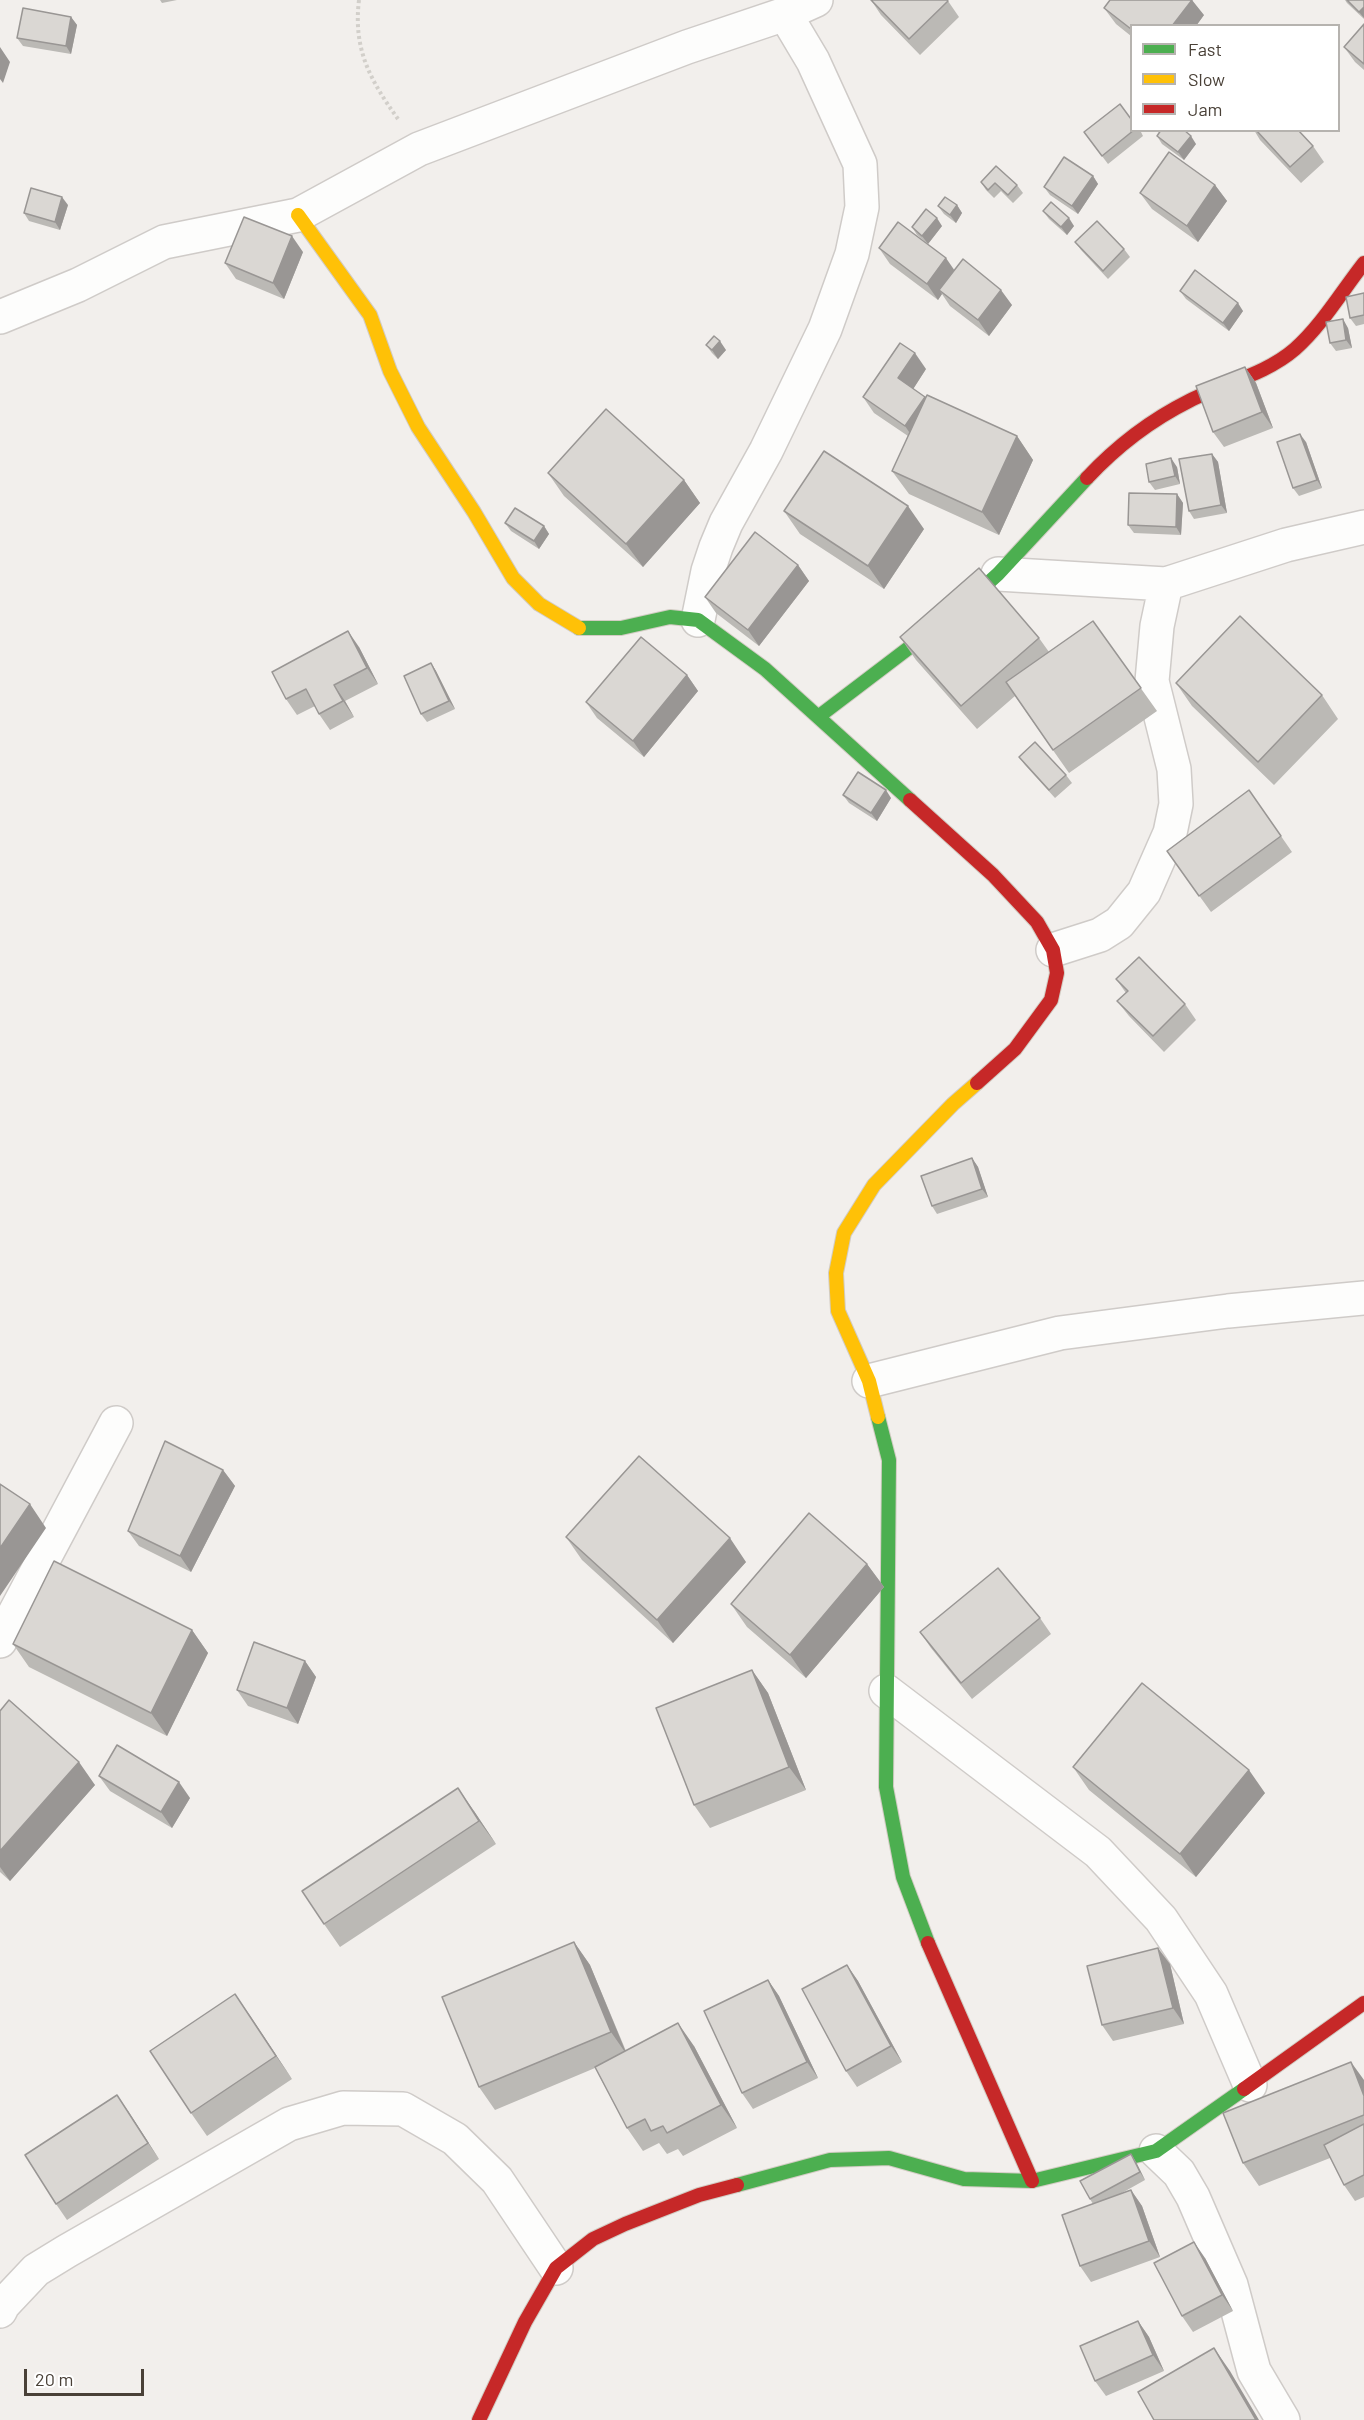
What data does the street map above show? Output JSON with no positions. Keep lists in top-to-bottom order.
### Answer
{
  "legend": ["Fast", "Slow", "Jam"],
  "scale_bar": "20 m"
}
